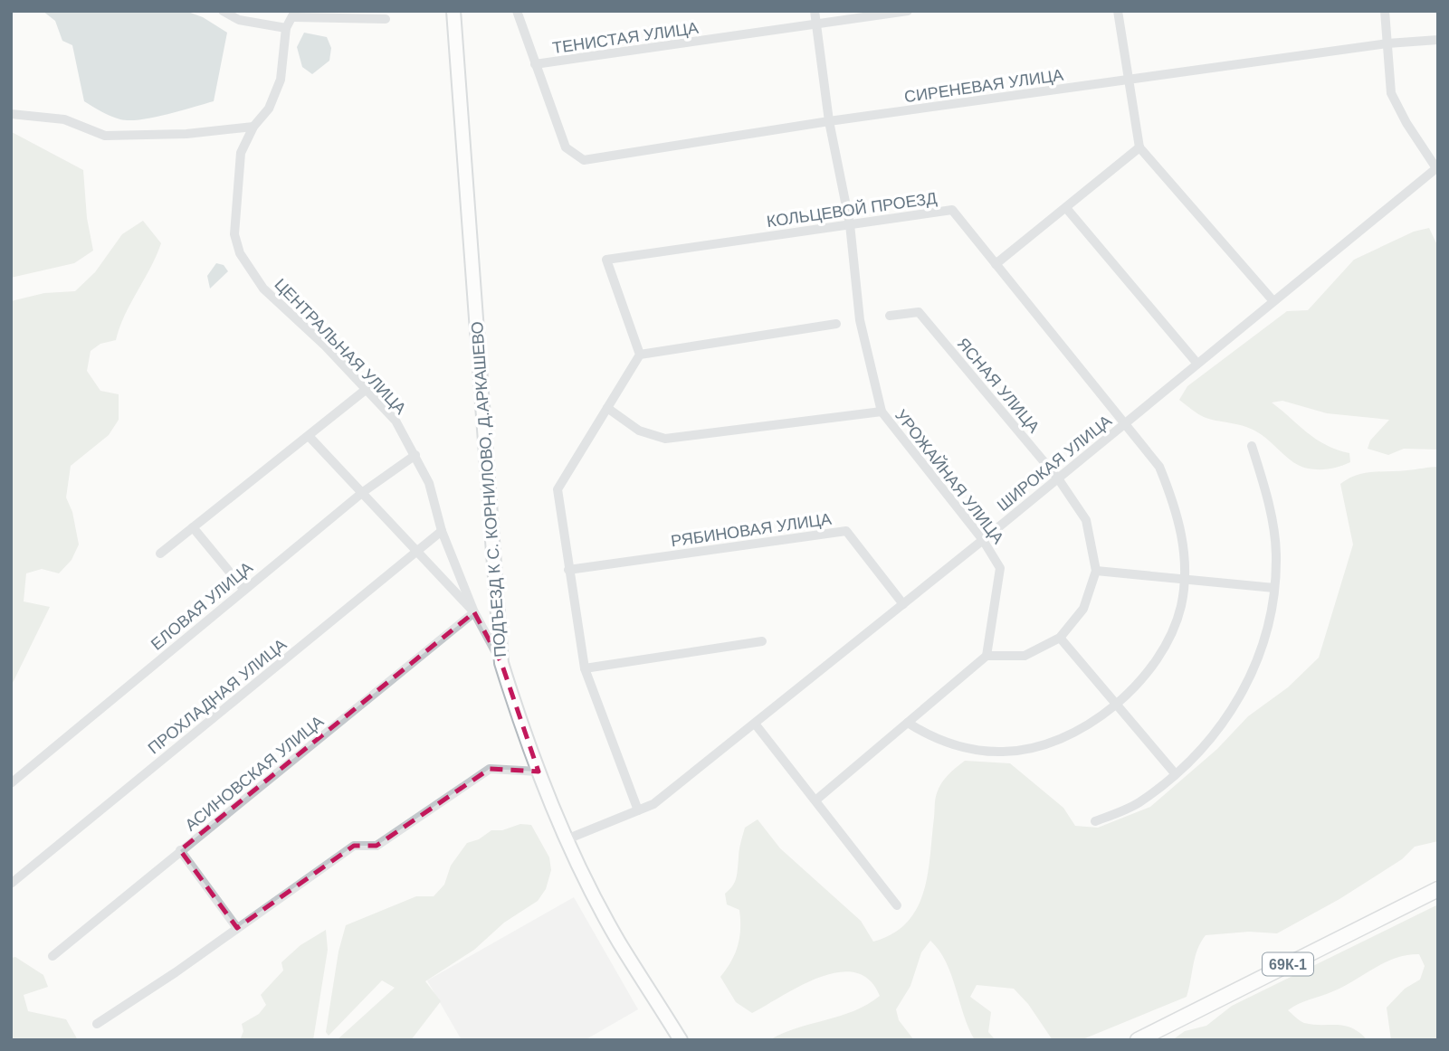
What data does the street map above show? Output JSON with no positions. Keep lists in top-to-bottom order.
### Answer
{
  "streets": {
    "main road": ["69К-1"],
    "street": [
      "ТЕНИСТАЯ УЛИЦА",
      "СИРЕНЕВАЯ УЛИЦА",
      "КОЛЬЦЕВОЙ ПРОЕЗД",
      "ЦЕНТРАЛЬНАЯ УЛИЦА",
      "ЯСНАЯ УЛИЦА",
      "ШИРОКАЯ УЛИЦА",
      "УРОЖАЙНАЯ УЛИЦА",
      "ПОДЪЕЗД К С. КОРНИЛОВО, Д.АРКАШЕВО",
      "РЯБИНОВАЯ УЛИЦА",
      "ЕЛОВАЯ УЛИЦА",
      "ПРОХЛАДНАЯ УЛИЦА",
      "АСИНОВСКАЯ УЛИЦА"
    ]
  },
  "crossings": [
    ["ТЕНИСТАЯ УЛИЦА", "СИРЕНЕВАЯ УЛИЦА"],
    ["СИРЕНЕВАЯ УЛИЦА", "ШИРОКАЯ УЛИЦА"],
    ["КОЛЬЦЕВОЙ ПРОЕЗД", "ШИРОКАЯ УЛИЦА"],
    ["ЦЕНТРАЛЬНАЯ УЛИЦА", "ПОДЪЕЗД К С. КОРНИЛОВО, Д.АРКАШЕВО"],
    ["ЦЕНТРАЛЬНАЯ УЛИЦА", "ЕЛОВАЯ УЛИЦА"],
    ["ЦЕНТРАЛЬНАЯ УЛИЦА", "ПРОХЛАДНАЯ УЛИЦА"],
    ["ЦЕНТРАЛЬНАЯ УЛИЦА", "АСИНОВСКАЯ УЛИЦА"],
    ["ЯСНАЯ УЛИЦА", "ШИРОКАЯ УЛИЦА"],
    ["ЯСНАЯ УЛИЦА", "УРОЖАЙНАЯ УЛИЦА"],
    ["ШИРОКАЯ УЛИЦА", "УРОЖАЙНАЯ УЛИЦА"],
    ["ШИРОКАЯ УЛИЦА", "ПОДЪЕЗД К С. КОРНИЛОВО, Д.АРКАШЕВО"],
    ["ШИРОКАЯ УЛИЦА", "РЯБИНОВАЯ УЛИЦА"]
  ]
}
